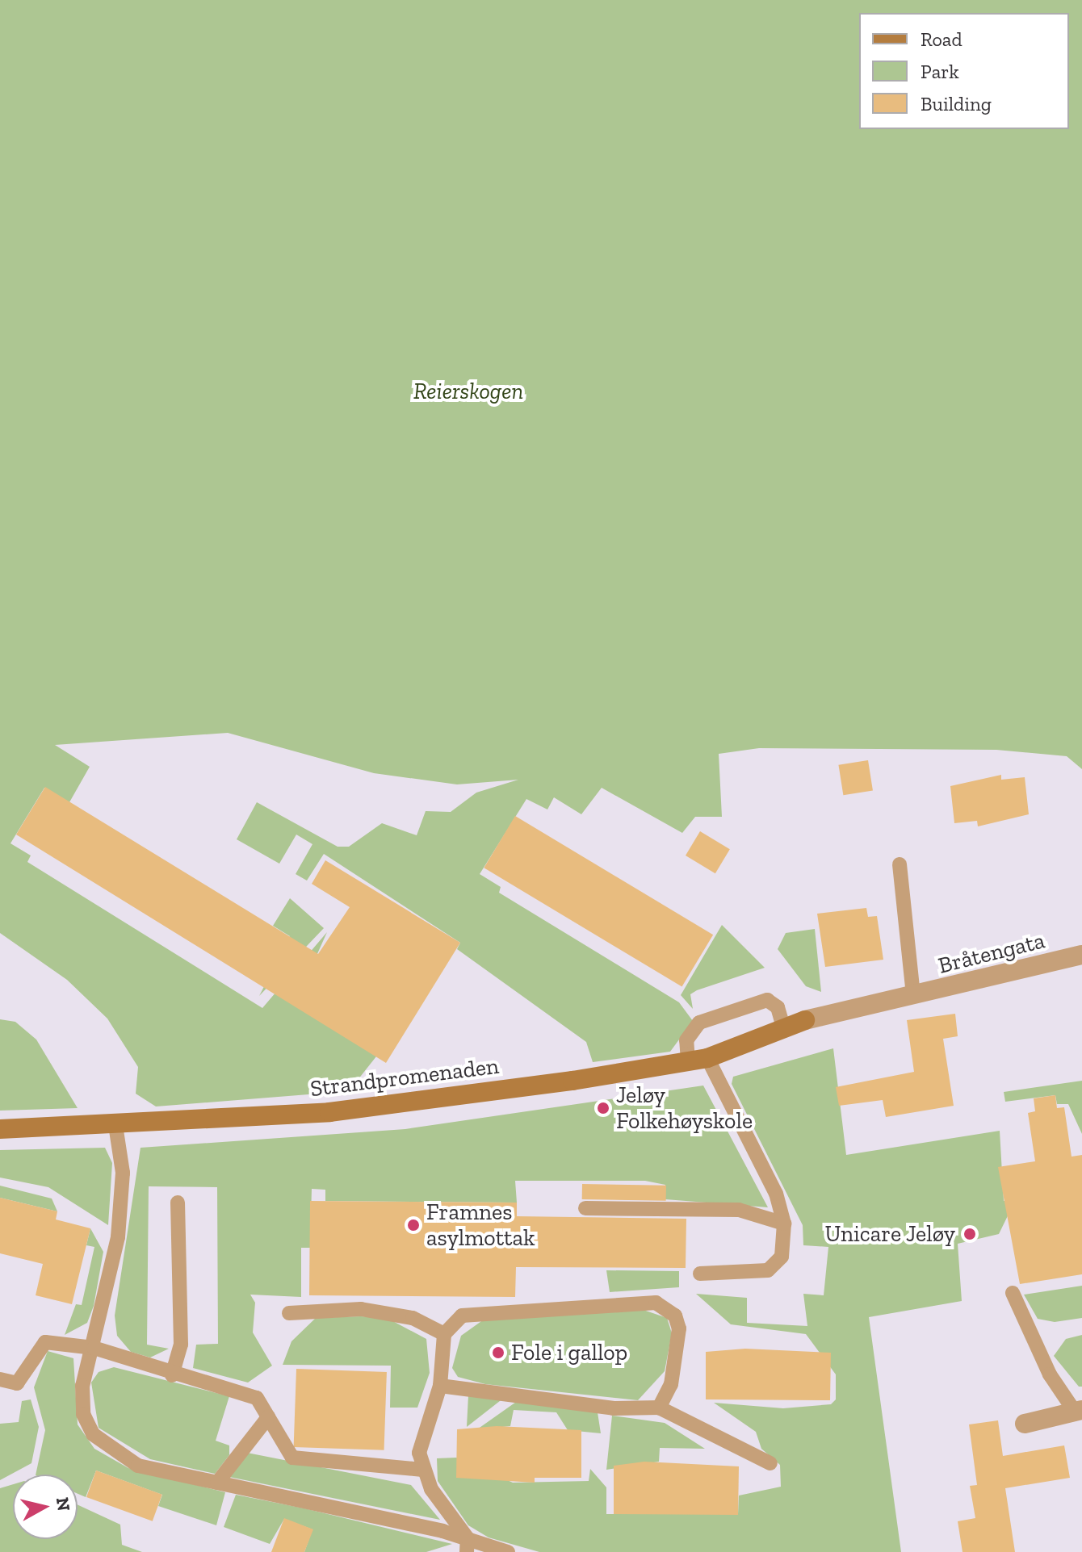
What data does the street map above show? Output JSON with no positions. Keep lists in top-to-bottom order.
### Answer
{
  "streets": {
    "street": ["Bråtengata", "Strandpromenaden"]
  },
  "crossings": [
    ["Bråtengata", "Strandpromenaden"]
  ],
  "parks": ["Reierskogen"],
  "places": [
    "Jeløy Folkehøyskole",
    "Framnes asylmottak",
    "Unicare Jeløy",
    "Fole i gallop"
  ],
  "legend": ["Road", "Park", "Building"],
  "north": "right"
}
